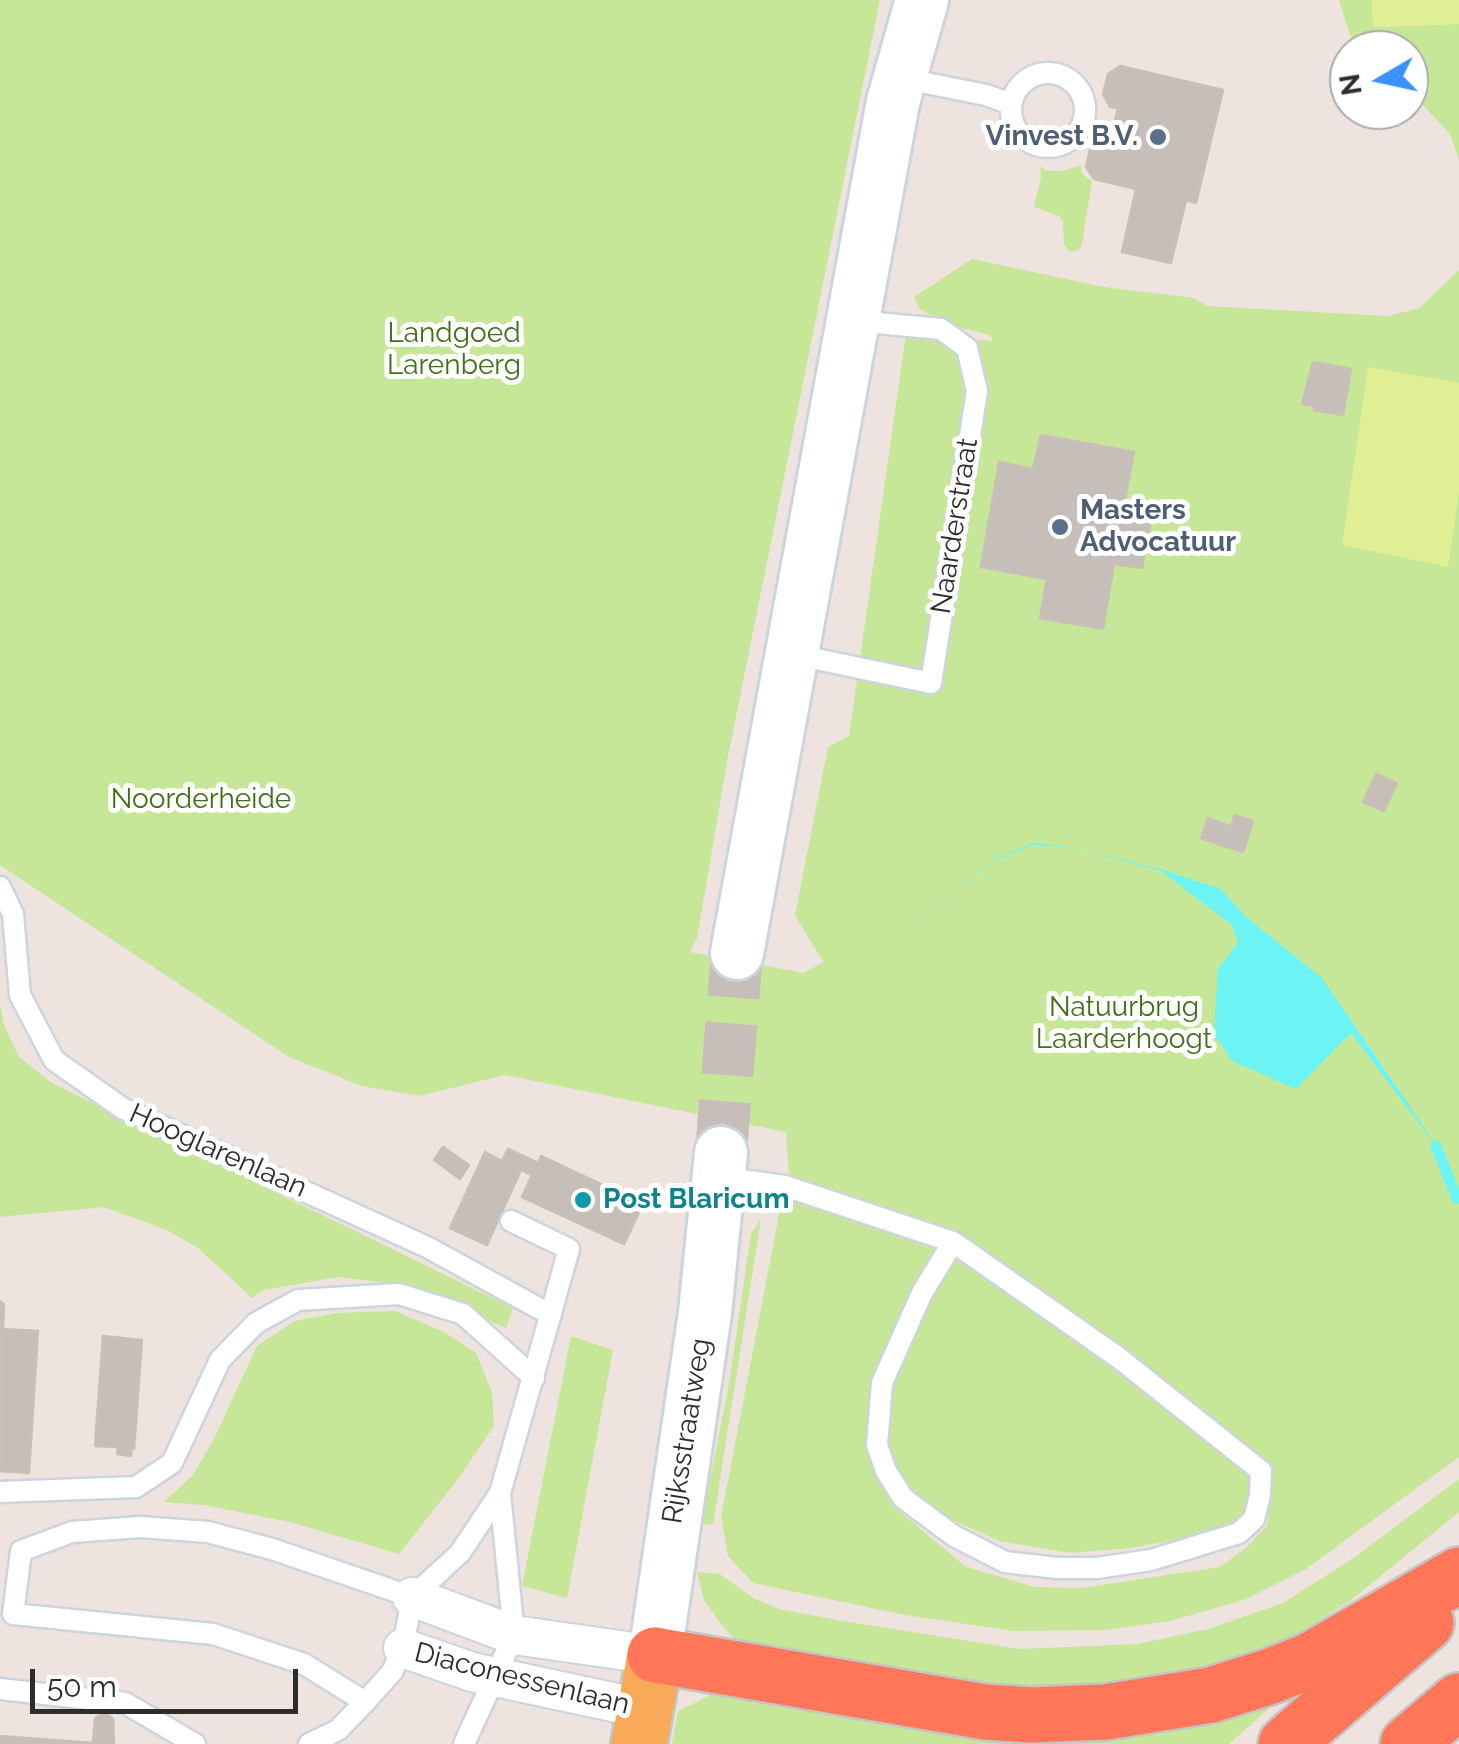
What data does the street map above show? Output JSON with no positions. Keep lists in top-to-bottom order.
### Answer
{
  "streets": {
    "main road": ["Rijksstraatweg"],
    "street": ["Diaconessenlaan"],
    "lane": ["Naarderstraat", "Hooglarenlaan"]
  },
  "crossings": [
    ["Hooglarenlaan", "Diaconessenlaan"],
    ["Rijksstraatweg", "Diaconessenlaan"]
  ],
  "parks": ["Landgoed Larenberg", "Noorderheide", "Natuurbrug Laarderhoogt"],
  "places": ["Vinvest B.V.", "Masters Advocatuur", "Post Blaricum"],
  "scale_bar": "50 m",
  "north": "left"
}
